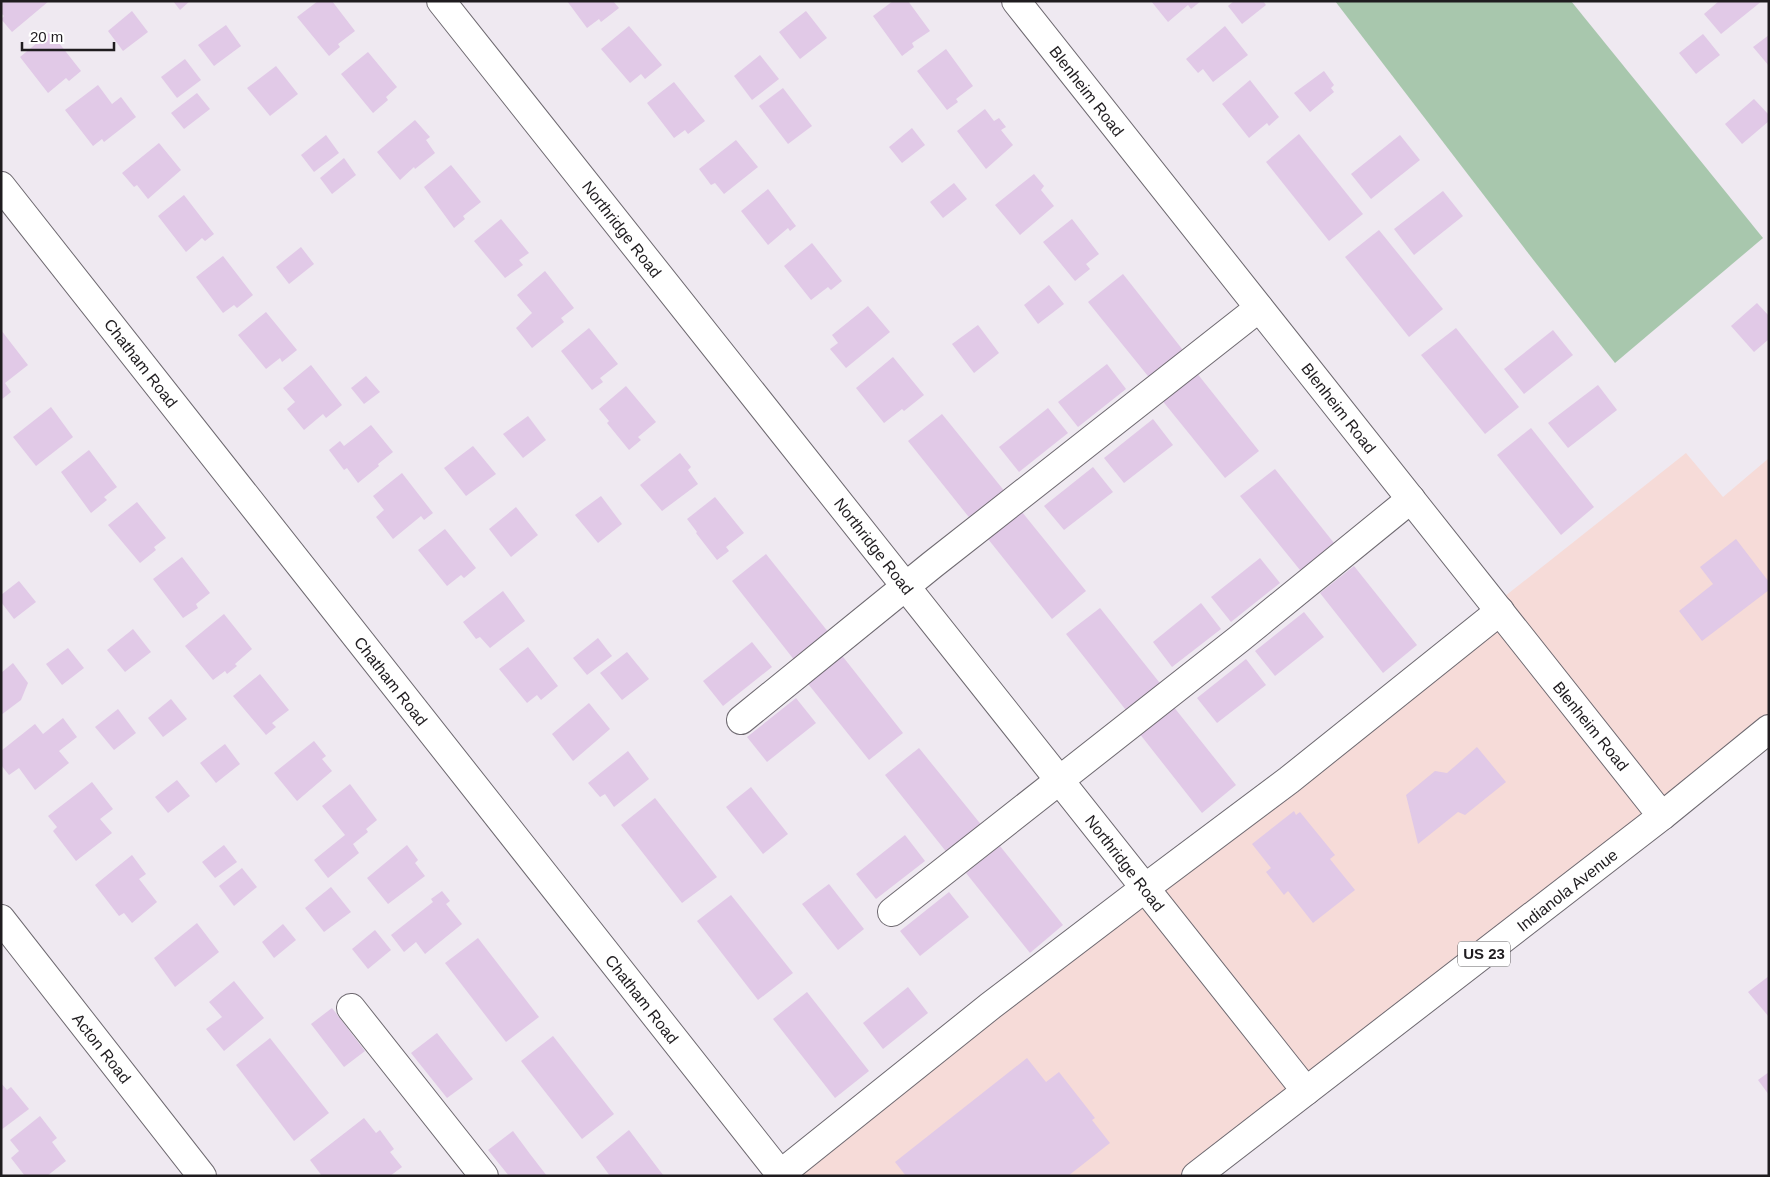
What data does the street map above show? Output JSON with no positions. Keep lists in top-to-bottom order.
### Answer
{
  "streets": {
    "street": [
      "Blenheim Road",
      "Northridge Road",
      "Chatham Road",
      "Indianola Avenue",
      "US 23",
      "Acton Road"
    ]
  },
  "crossings": [
    ["Blenheim Road", "Indianola Avenue"],
    ["Northridge Road", "Indianola Avenue"]
  ],
  "scale_bar": "20 m"
}
